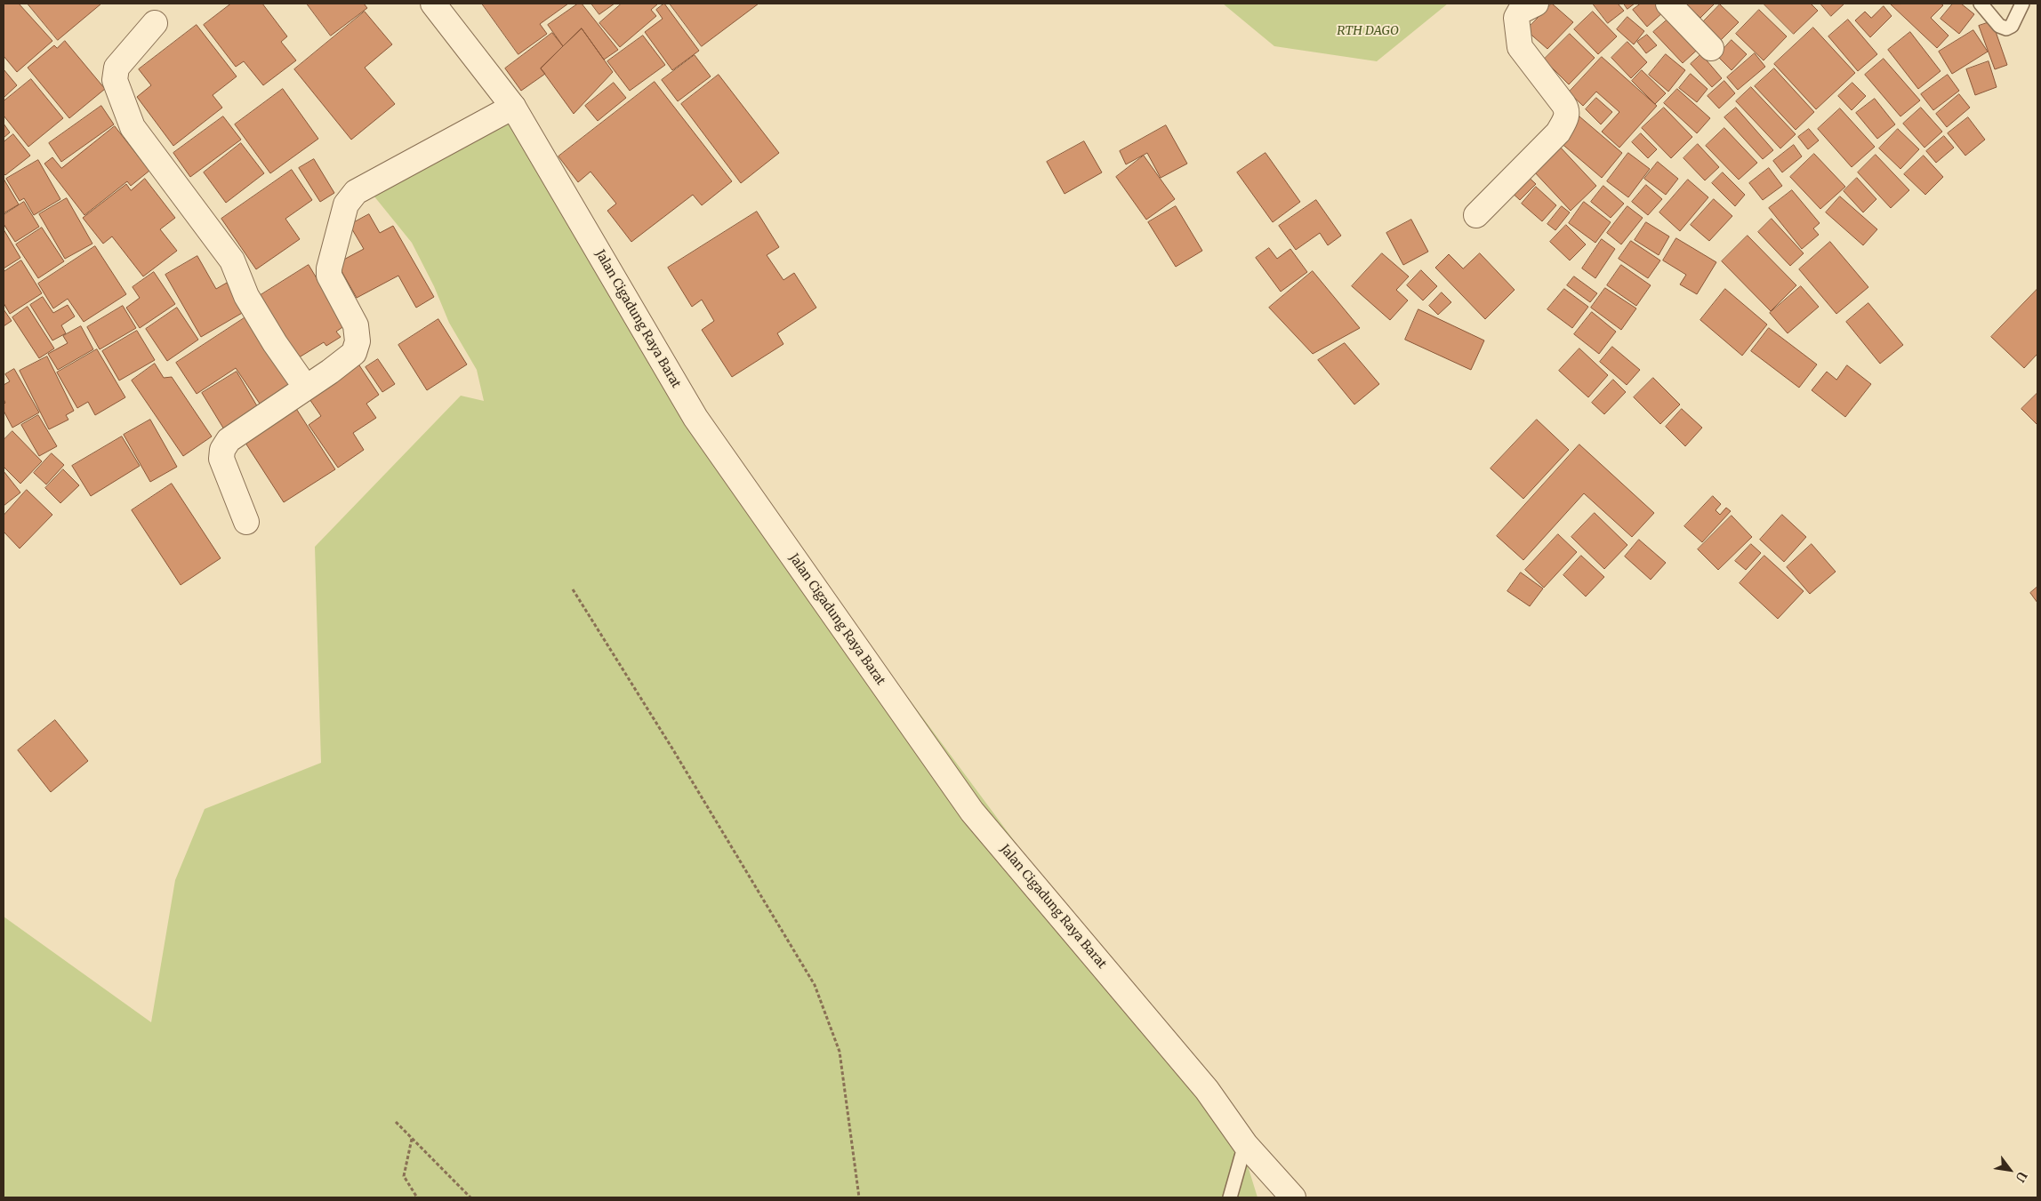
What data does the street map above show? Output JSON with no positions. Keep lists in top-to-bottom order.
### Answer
{
  "streets": {
    "street": ["Jalan Cigadung Raya Barat"]
  },
  "parks": ["RTH DAGO"],
  "north": "bottom right"
}
